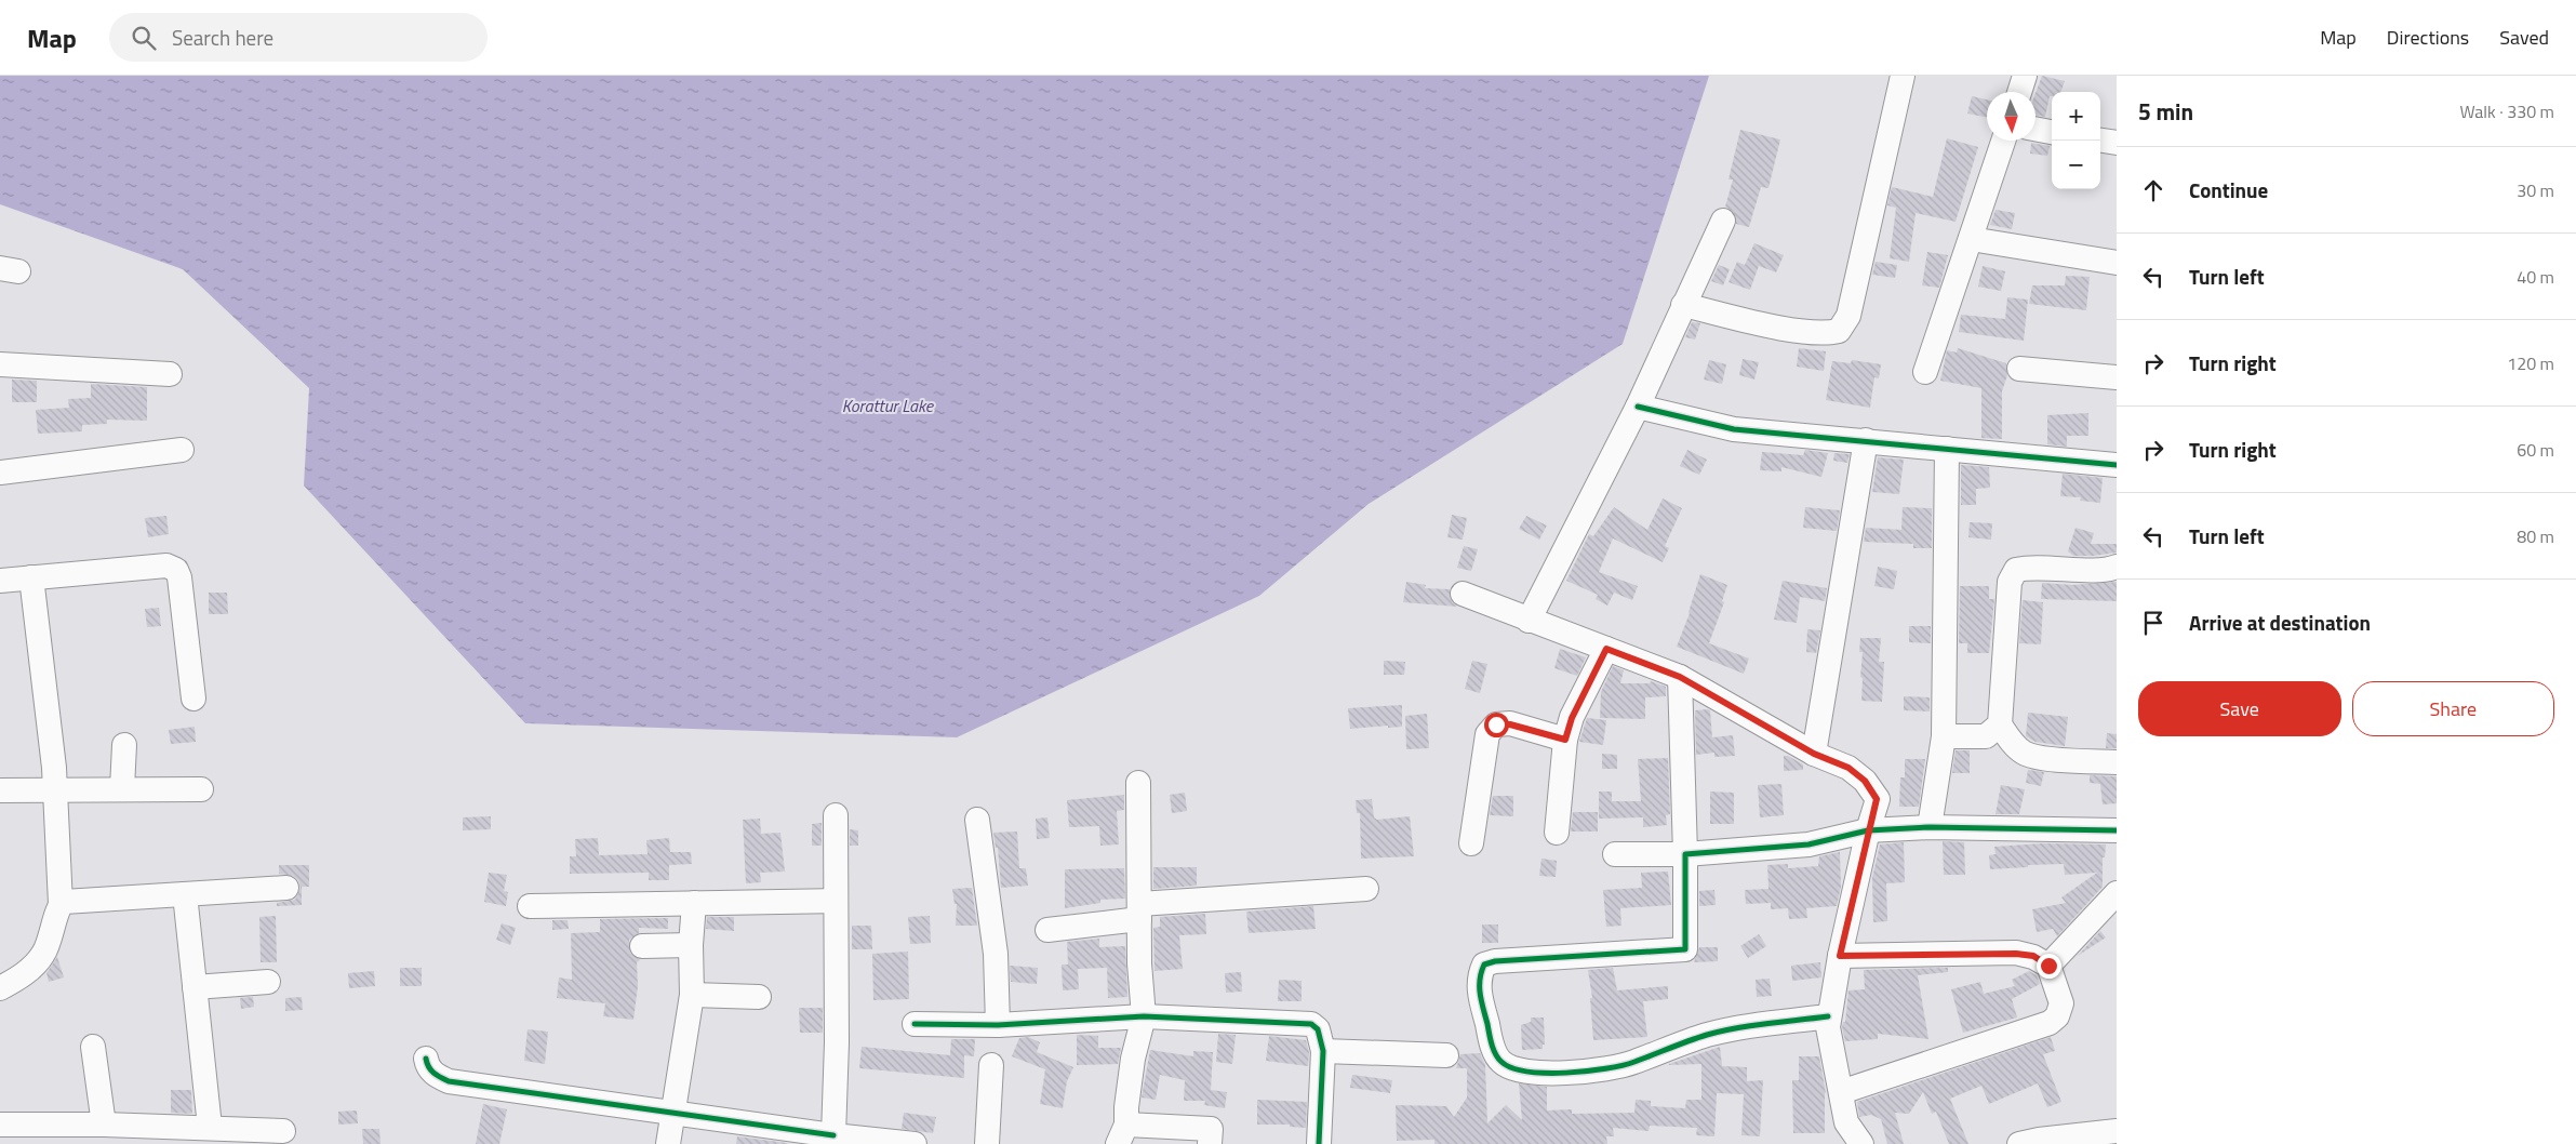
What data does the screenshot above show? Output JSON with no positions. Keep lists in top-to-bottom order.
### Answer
{
  "water": ["Korattur Lake"],
  "north": "bottom",
  "page": {
    "header": "Map",
    "search": "Search here",
    "nav": ["Map", "Directions", "Saved"],
    "heading": ["5 min", "Walk · 330 m"],
    "map_buttons": ["+", "−"],
    "list": [
      ["Continue", "30 m"],
      ["Turn left", "40 m"],
      ["Turn right", "120 m"],
      ["Turn right", "60 m"],
      ["Turn left", "80 m"],
      "Arrive at destination"
    ],
    "buttons": ["Save", "Share"]
  }
}
